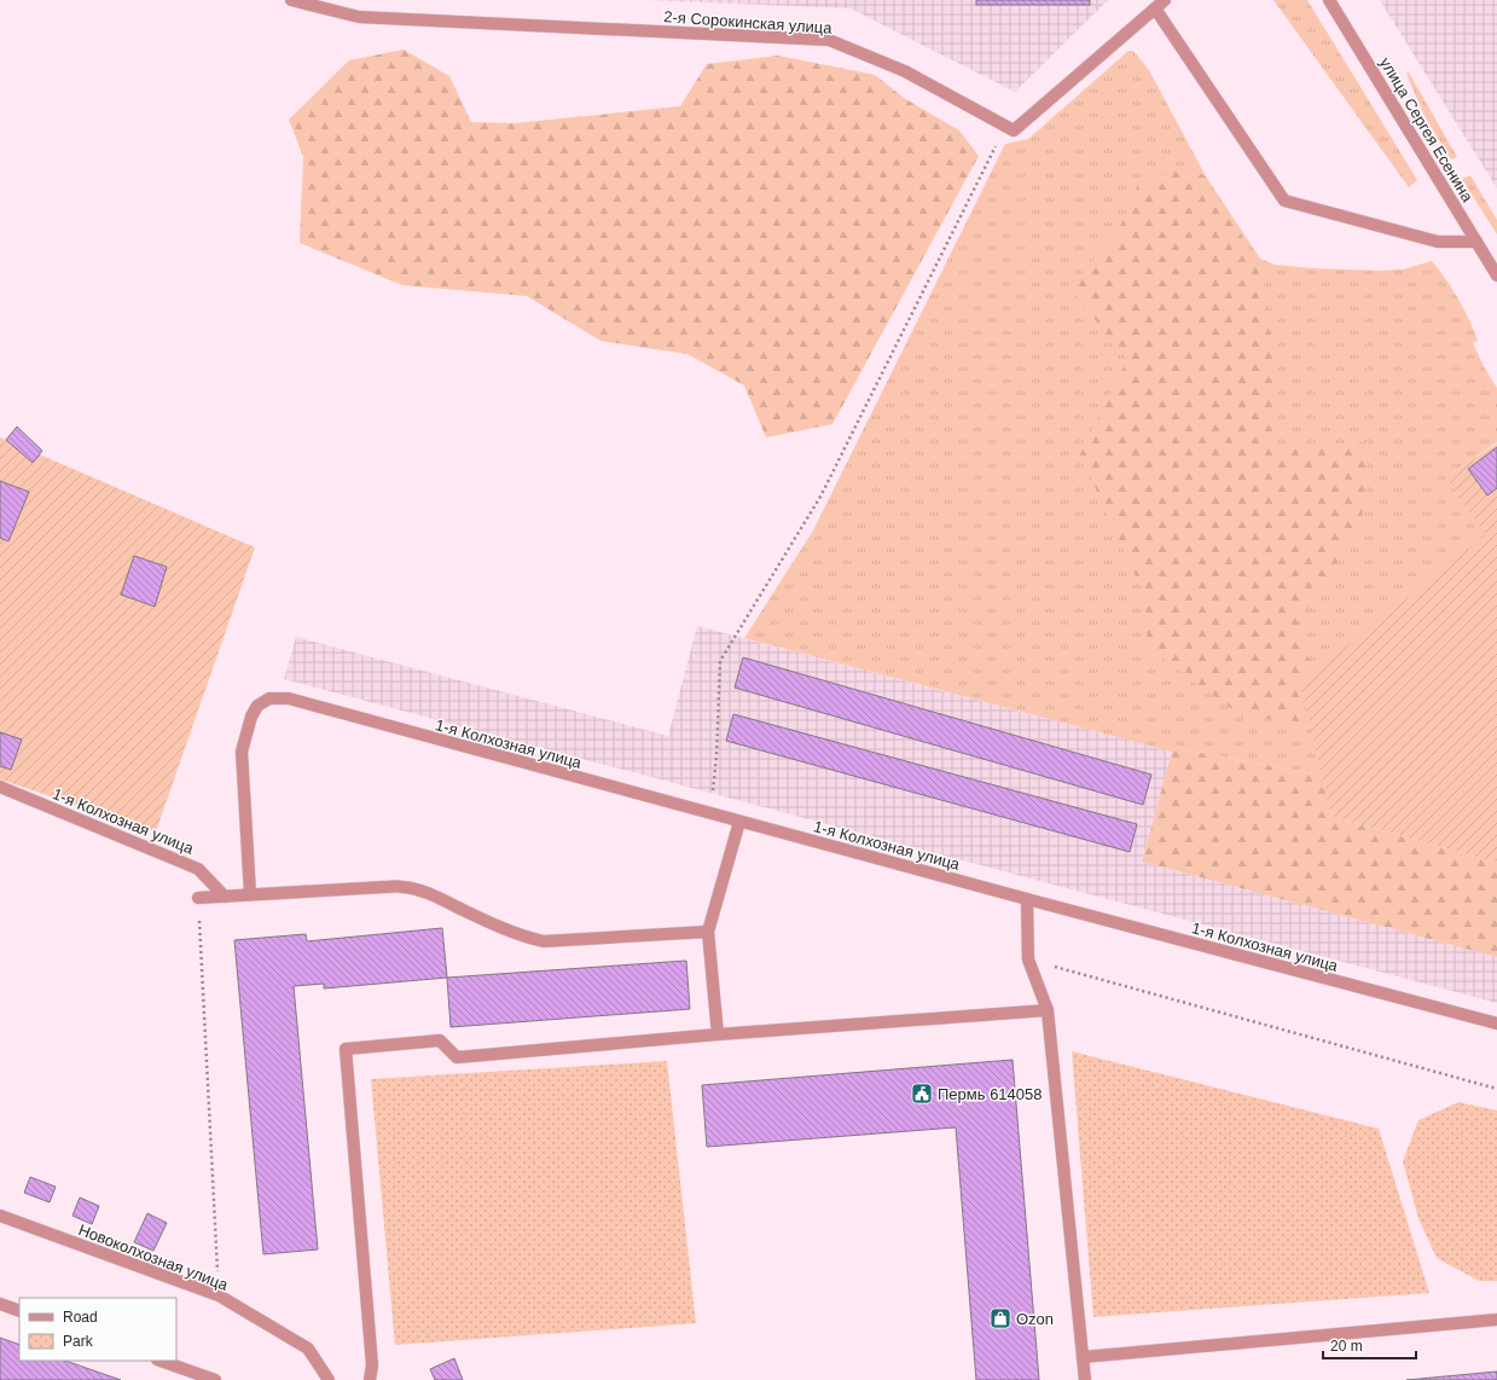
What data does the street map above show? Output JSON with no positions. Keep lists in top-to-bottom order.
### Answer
{
  "streets": {
    "street": [
      "2-я Сорокинская улица",
      "улица Сергея Есенина",
      "1-я Колхозная улица",
      "Новоколхозная улица"
    ]
  },
  "places": {
    "public building": ["Пермь 614058"],
    "shop": ["Ozon"]
  },
  "legend": ["Road", "Park"],
  "scale_bar": "20 m"
}
